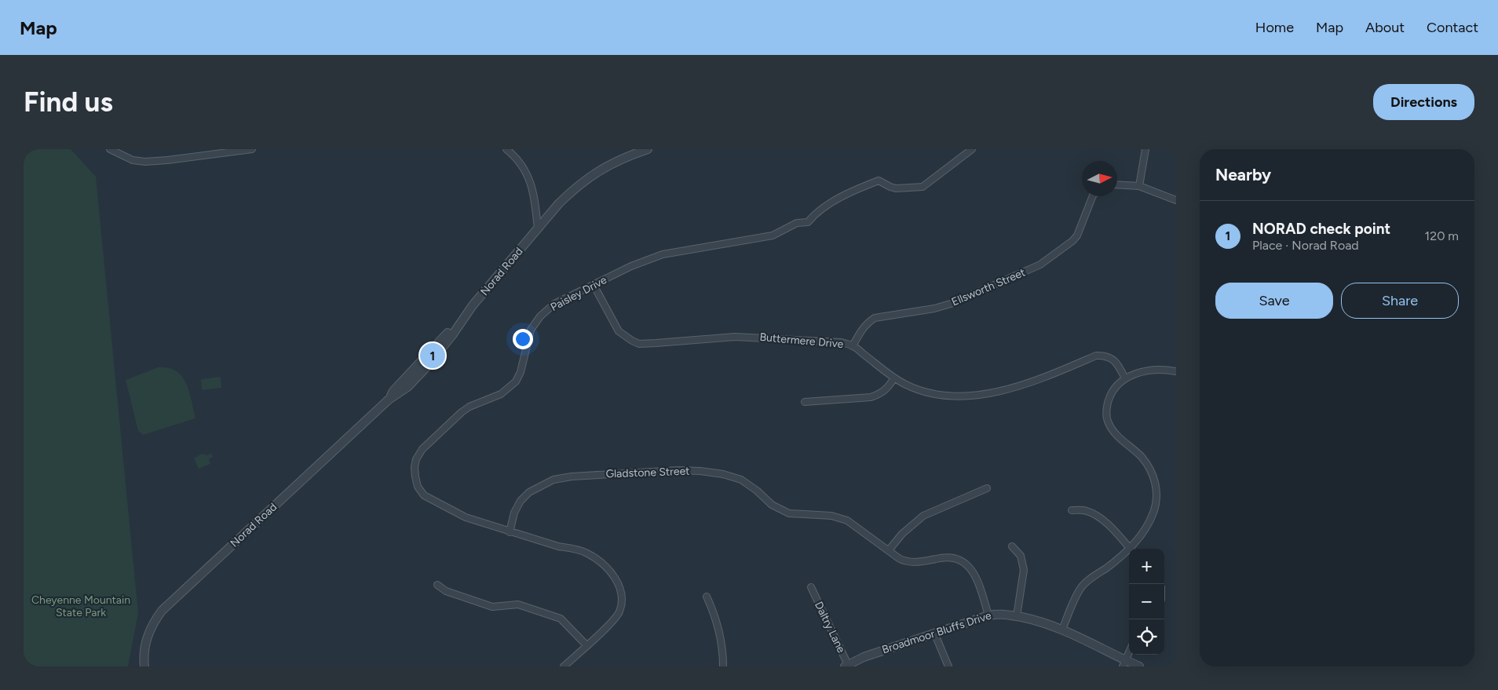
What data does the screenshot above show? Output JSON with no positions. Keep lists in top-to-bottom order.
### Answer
{
  "streets": {
    "street": [
      "Norad Road",
      "Ellsworth Street",
      "Paisley Drive",
      "Buttermere Drive",
      "Gladstone Street",
      "Daltry Lane",
      "Broadmoor Bluffs Drive"
    ]
  },
  "crossings": [
    ["Ellsworth Street", "Buttermere Drive"],
    ["Paisley Drive", "Buttermere Drive"],
    ["Paisley Drive", "Gladstone Street"],
    ["Gladstone Street", "Broadmoor Bluffs Drive"],
    ["Daltry Lane", "Broadmoor Bluffs Drive"]
  ],
  "parks": ["Cheyenne Mountain State Park"],
  "north": "right",
  "page": {
    "header": "Map",
    "nav": [
      "Home",
      "Map",
      "About",
      "Contact"
    ],
    "buttons": [
      "Directions",
      ["Save", "Share"]
    ],
    "title": "Find us",
    "heading": "Nearby",
    "list": [
      {
        "mark": "1",
        "name": "NORAD check point",
        "note": "Place · Norad Road",
        "value": "120 m"
      }
    ],
    "pins": "1",
    "map_buttons": ["+", "−"]
  }
}
